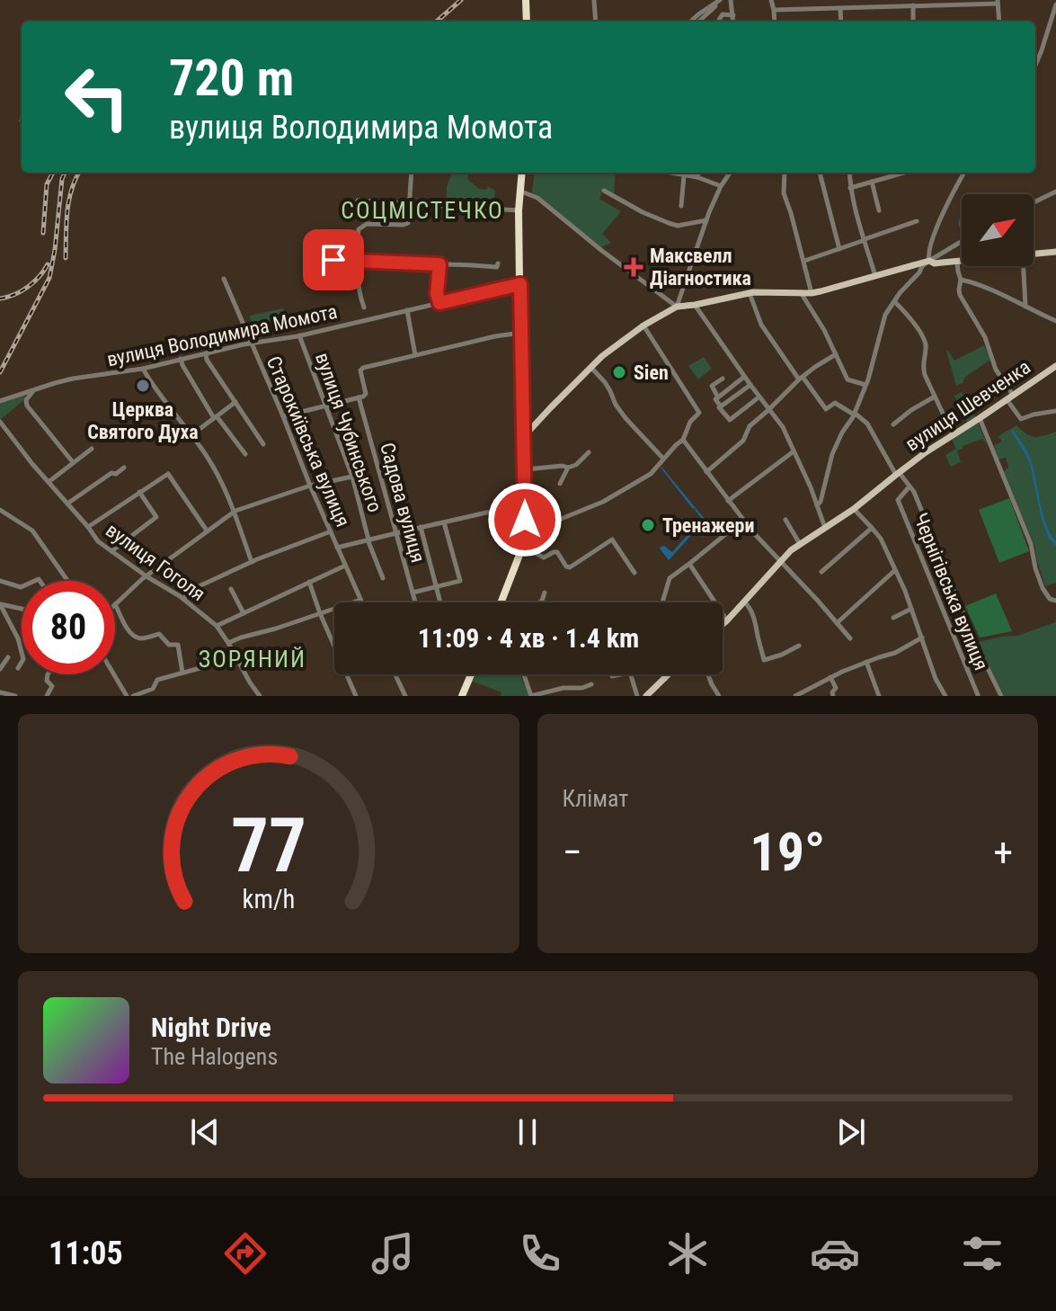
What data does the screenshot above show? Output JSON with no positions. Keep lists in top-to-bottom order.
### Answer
{
  "streets": {
    "main road": ["вулиця Шевченка"],
    "street": [
      "вулиця Володимира Момота",
      "вулиця Чубинського",
      "Старокиївська вулиця",
      "Садова вулиця",
      "вулиця Гоголя",
      "Чернігівська вулиця"
    ]
  },
  "crossings": [
    ["вулиця Володимира Момота", "вулиця Чубинського"],
    ["вулиця Володимира Момота", "Старокиївська вулиця"],
    ["вулиця Шевченка", "Чернігівська вулиця"]
  ],
  "districts": ["СОЦМІСТЕЧКО", "ЗОРЯНИЙ"],
  "places": {
    "health": ["Максвелл Діагностика"],
    "other": ["Sien", "Церква Святого Духа", "Тренажери"]
  },
  "north": "top right",
  "page": {
    "turn": ["720 m", "вулиця Володимира Момота"],
    "limit": "80",
    "trip": "11:09 · 4 хв · 1.4 km",
    "tile": "Клімат",
    "heat": ["−", "19°", "+"],
    "song": ["Night Drive", "The Halogens"],
    "tabs": "11:05",
    "gauge": ["77", "km/h"]
  }
}
